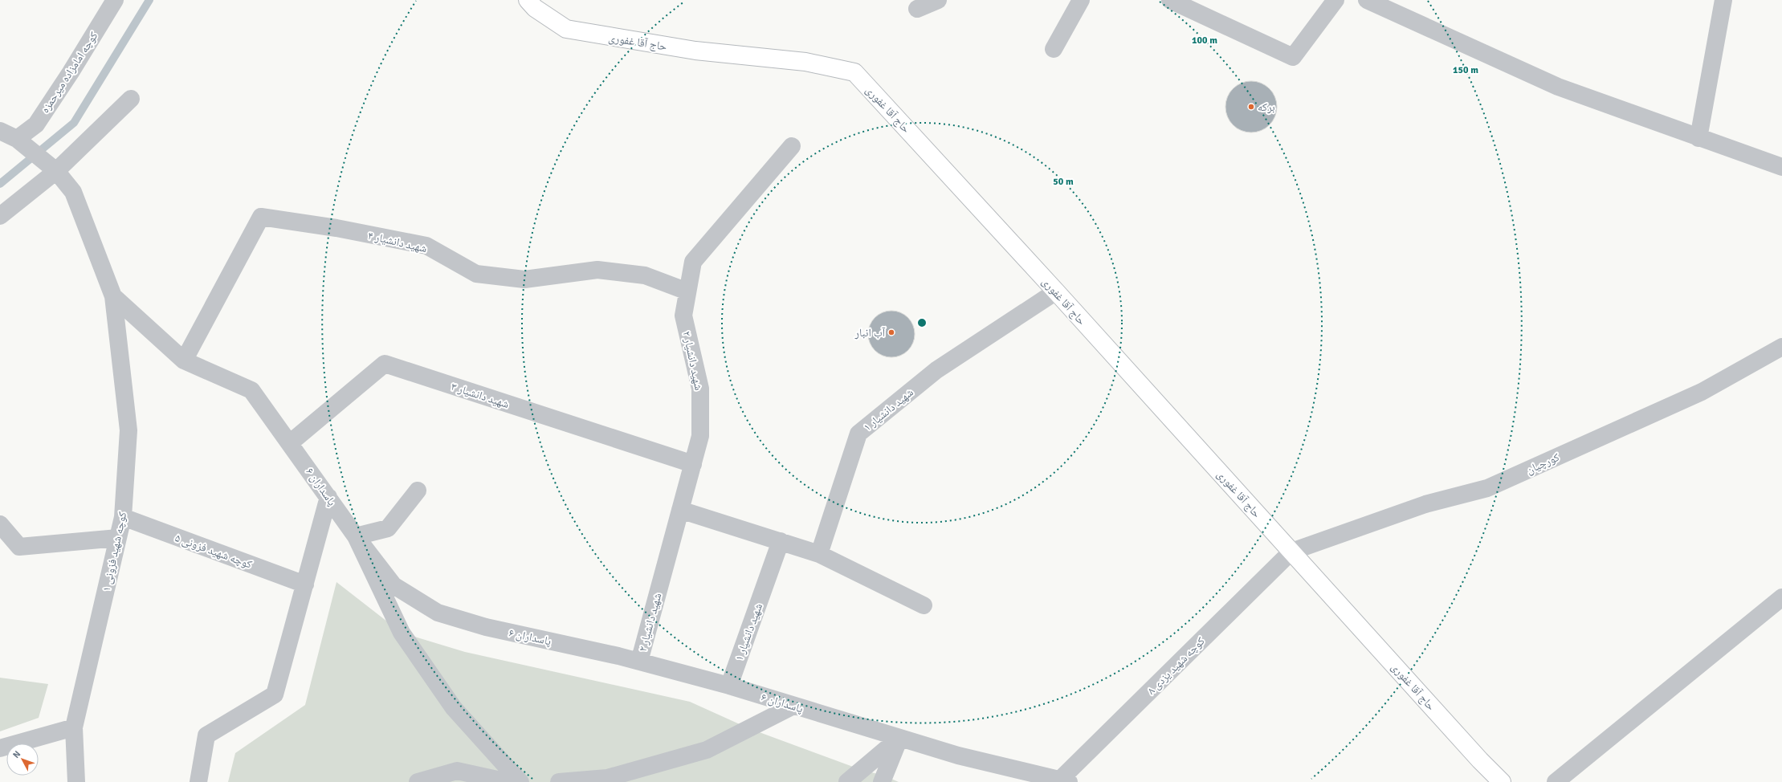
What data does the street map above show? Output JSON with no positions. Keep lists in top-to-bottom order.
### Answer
{
  "streets": {
    "main road": ["حاج آقا غفوری"],
    "street": [
      "کوچه امامزاده میرحمزه",
      "شهید دانشیار ۴",
      "شهید دانشیار ۲",
      "شهید دانشیار ۳",
      "شهید دانشیار ۱",
      "کورچیان",
      "پاسداران ۶",
      "کوچه شهید فزونی ۵",
      "کوچه شهید فزونی ۱",
      "کوچه شهید یزدی ۸"
    ]
  },
  "crossings": [
    ["حاج آقا غفوری", "شهید دانشیار ۱"],
    ["حاج آقا غفوری", "کورچیان"],
    ["حاج آقا غفوری", "کوچه شهید یزدی ۸"],
    ["شهید دانشیار ۴", "شهید دانشیار ۲"],
    ["شهید دانشیار ۴", "پاسداران ۶"],
    ["شهید دانشیار ۲", "شهید دانشیار ۳"],
    ["شهید دانشیار ۲", "پاسداران ۶"],
    ["شهید دانشیار ۳", "پاسداران ۶"],
    ["شهید دانشیار ۱", "پاسداران ۶"],
    ["کورچیان", "کوچه شهید یزدی ۸"],
    ["پاسداران ۶", "کوچه شهید فزونی ۱"],
    ["پاسداران ۶", "کوچه شهید یزدی ۸"],
    ["کوچه شهید فزونی ۵", "کوچه شهید فزونی ۱"]
  ],
  "places": ["برکه", "آب انبار"],
  "north": "top left",
  "rings": ["100 m", "150 m", "50 m"]
}
